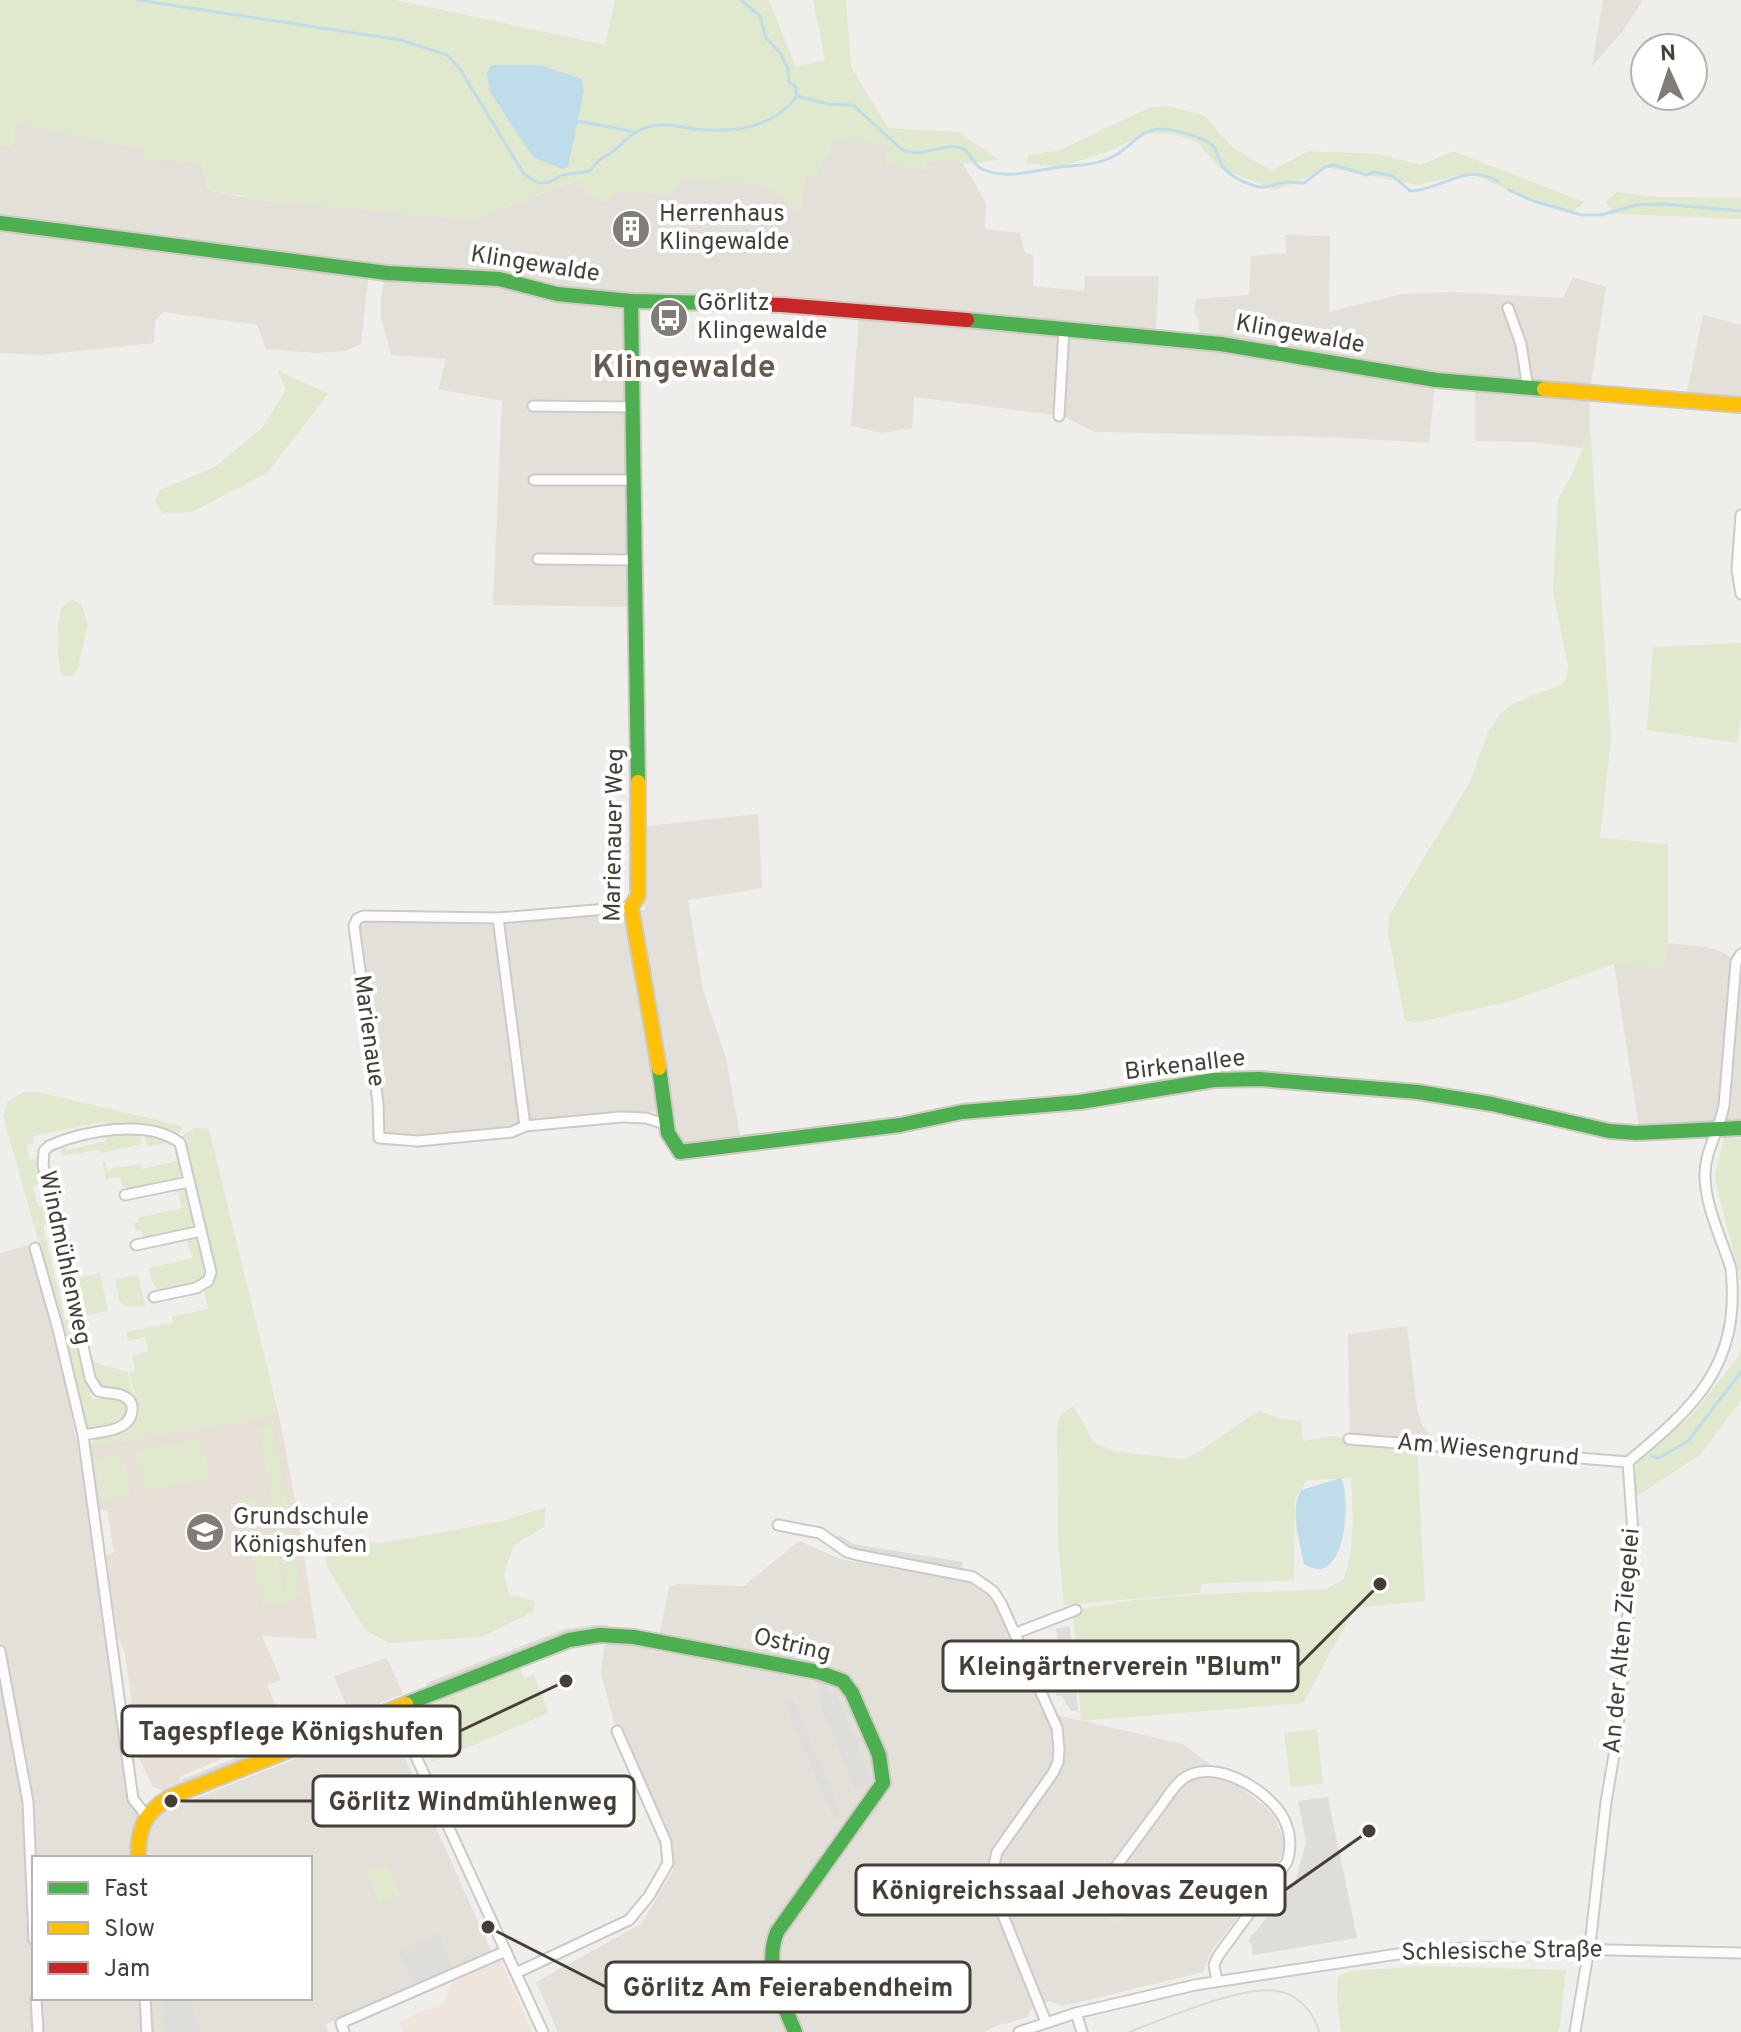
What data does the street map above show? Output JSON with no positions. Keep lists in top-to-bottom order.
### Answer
{
  "streets": {
    "street": [
      "Klingewalde",
      "Marienauer Weg",
      "Marienaue",
      "Birkenallee",
      "Windmühlenweg",
      "Am Wiesengrund",
      "An der Alten Ziegelei",
      "Ostring",
      "Schlesische Straße"
    ]
  },
  "crossings": [
    ["Klingewalde", "Marienauer Weg"],
    ["Marienauer Weg", "Marienaue"],
    ["Marienauer Weg", "Birkenallee"],
    ["Am Wiesengrund", "An der Alten Ziegelei"],
    ["An der Alten Ziegelei", "Schlesische Straße"]
  ],
  "districts": ["Klingewalde"],
  "places": {
    "building": ["Herrenhaus Klingewalde"],
    "bus stop": ["Görlitz Klingewalde"],
    "school or university": ["Grundschule Königshufen"],
    "other": [
      "Kleingärtnerverein \"Blum\"",
      "Tagespflege Königshufen",
      "Görlitz Windmühlenweg",
      "Königreichssaal Jehovas Zeugen",
      "Görlitz Am Feierabendheim"
    ]
  },
  "legend": ["Fast", "Slow", "Jam"],
  "north": "top"
}
